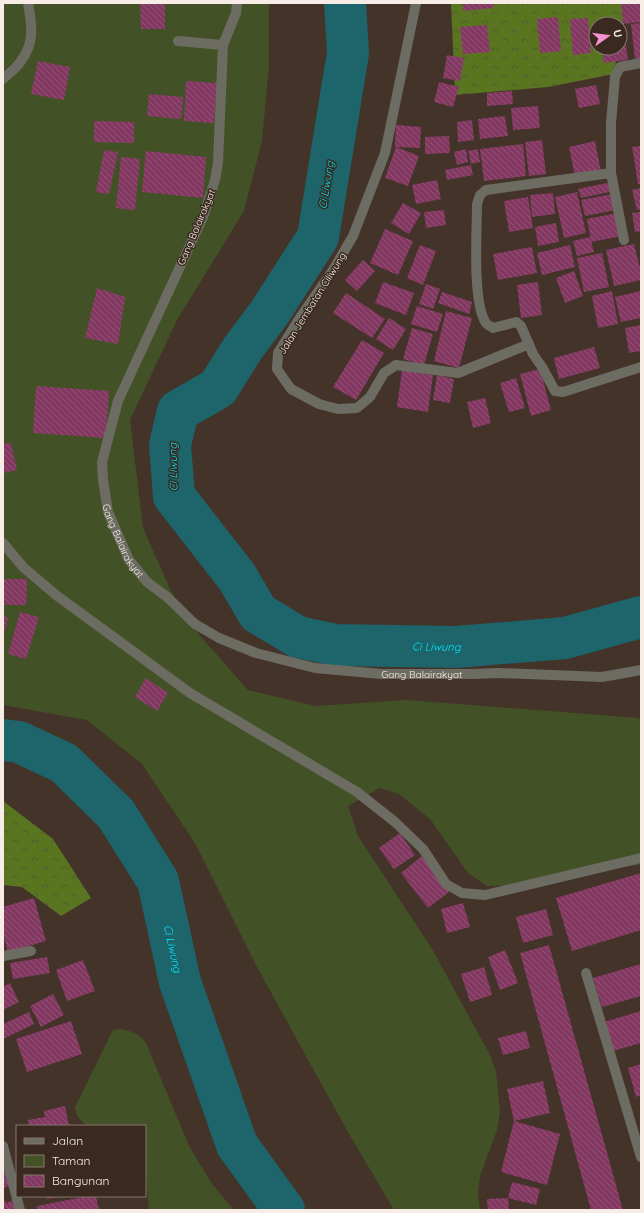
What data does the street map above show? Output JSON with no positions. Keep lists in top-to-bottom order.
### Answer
{
  "streets": {
    "street": ["Gang Balairakyat", "Jalan Jembatan Ciliwung"]
  },
  "water": ["Ci Liwung"],
  "legend": ["Jalan", "Taman", "Bangunan"],
  "north": "right"
}
